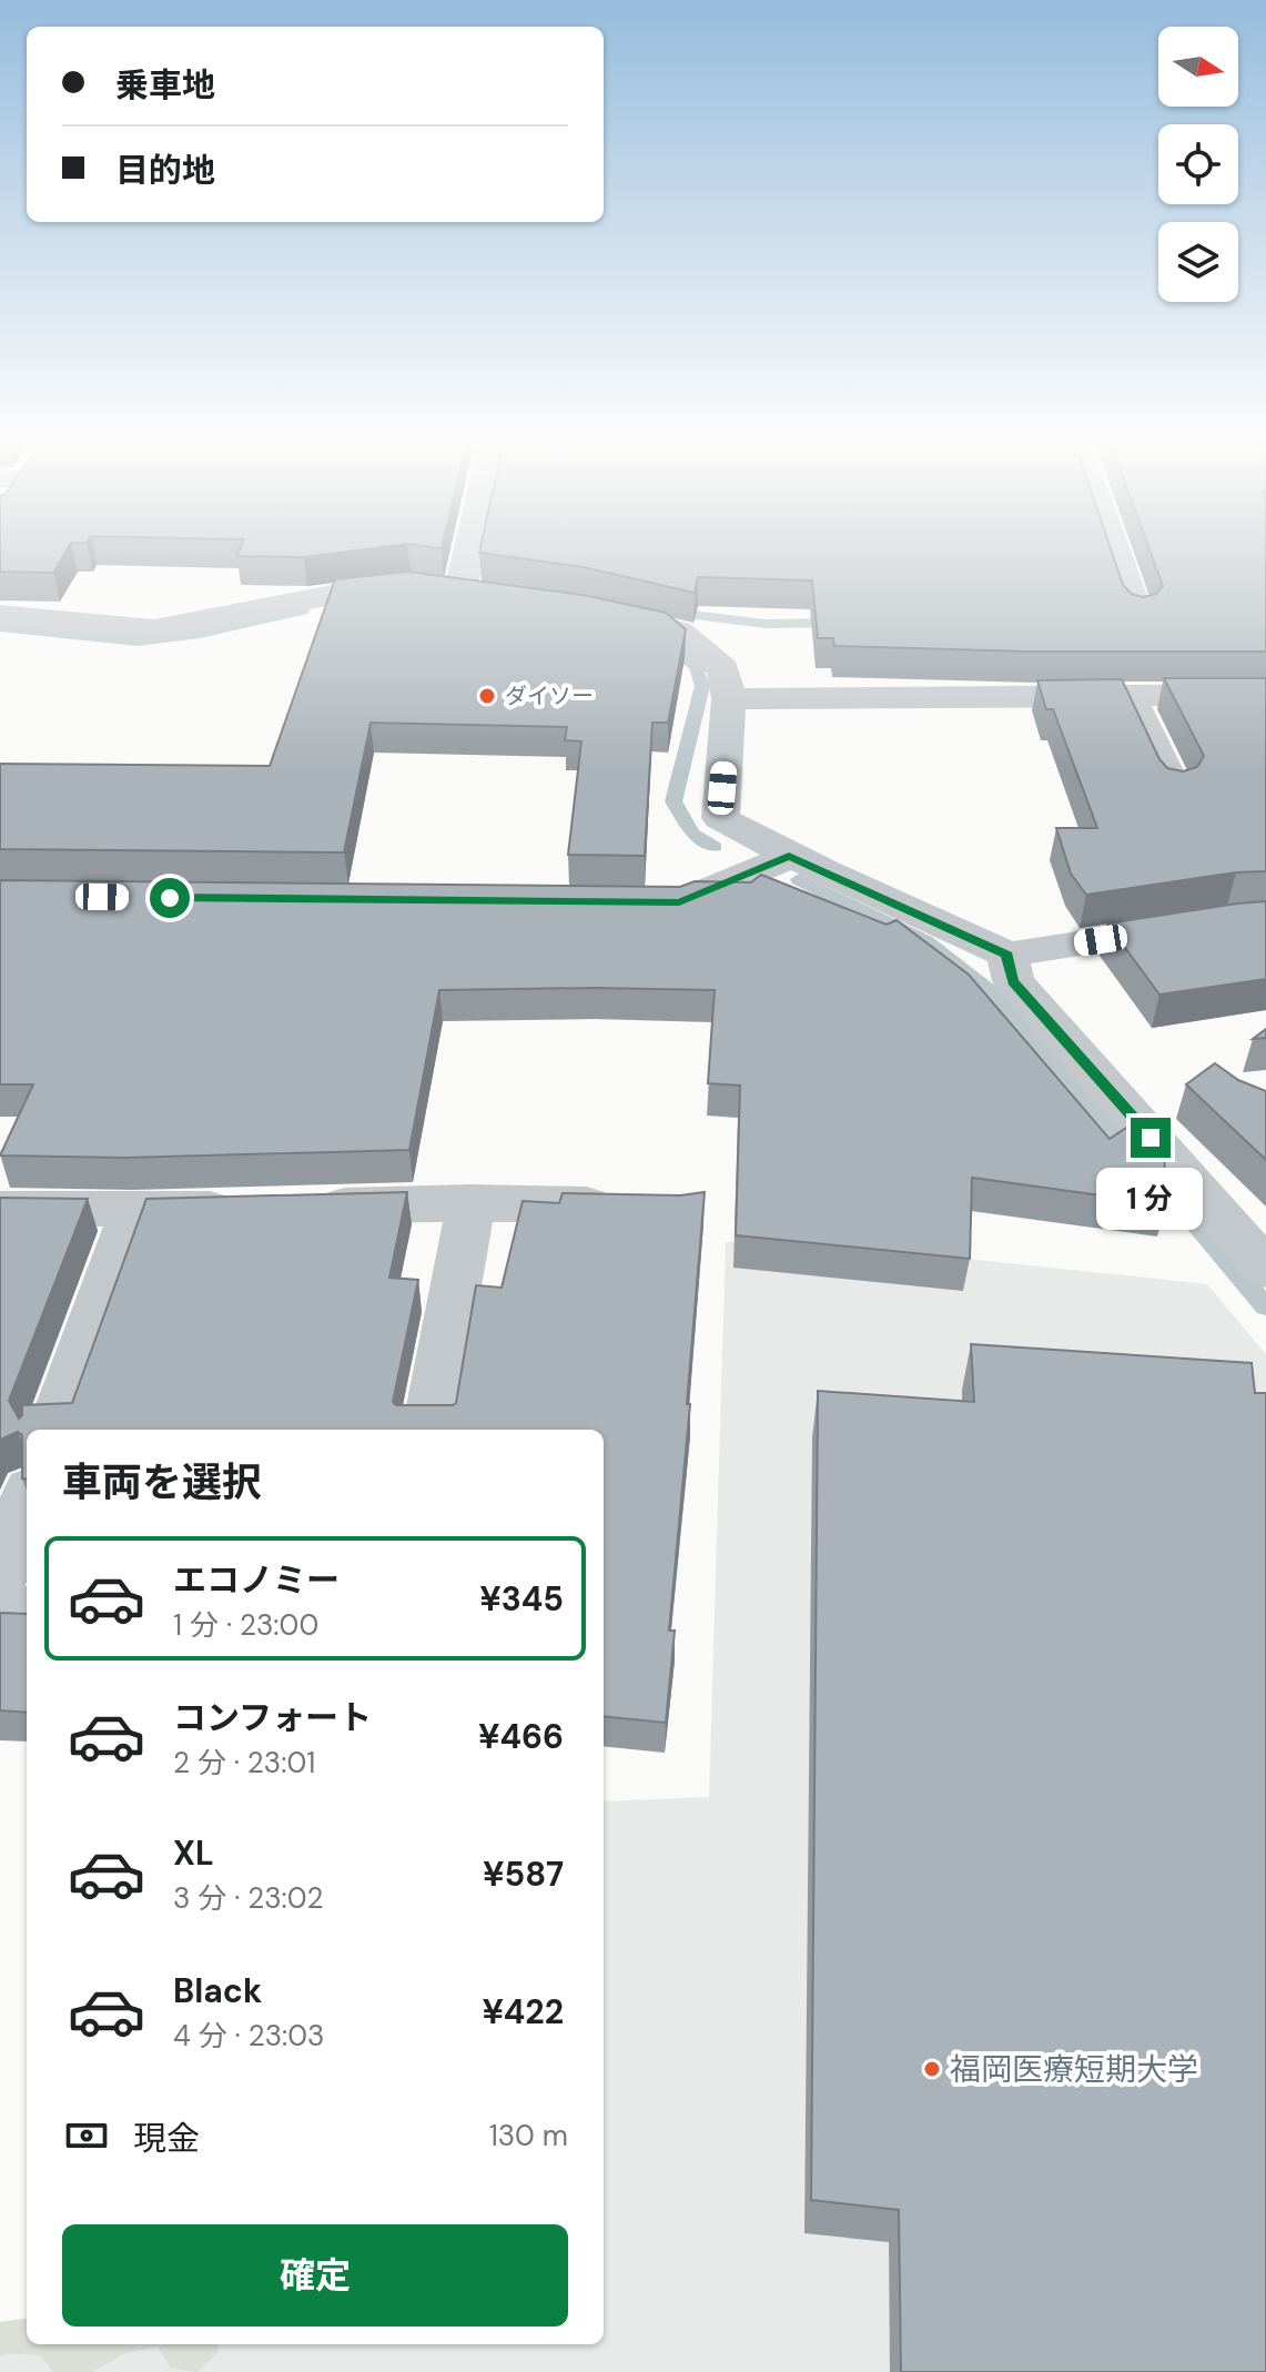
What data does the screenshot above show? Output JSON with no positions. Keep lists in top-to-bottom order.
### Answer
{
  "places": ["ダイソー", "福岡医療短期大学"],
  "north": "right",
  "page": {
    "banner": ["乗車地", "目的地"],
    "bubble": "1 分",
    "heading": "車両を選択",
    "list": [
      {
        "name": "エコノミー",
        "note": "1 分 · 23:00",
        "value": "¥345"
      },
      {
        "name": "コンフォート",
        "note": "2 分 · 23:01",
        "value": "¥466"
      },
      {
        "name": "XL",
        "note": "3 分 · 23:02",
        "value": "¥587"
      },
      {
        "name": "Black",
        "note": "4 分 · 23:03",
        "value": "¥422"
      }
    ],
    "pay": ["現金", "130 m"],
    "buttons": "確定"
  }
}
